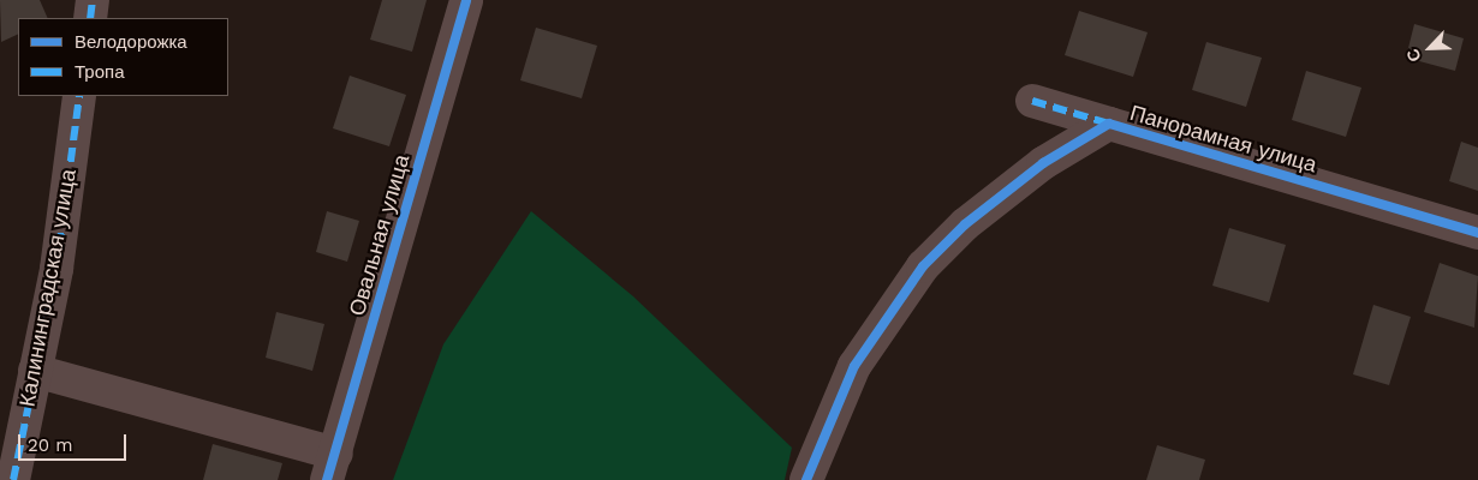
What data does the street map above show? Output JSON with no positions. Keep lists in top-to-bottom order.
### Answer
{
  "streets": {
    "street": ["Панорамная улица", "Овальная улица", "Калининградская улица"]
  },
  "legend": ["Велодорожка", "Тропа"],
  "scale_bar": "20 m",
  "north": "bottom left"
}
